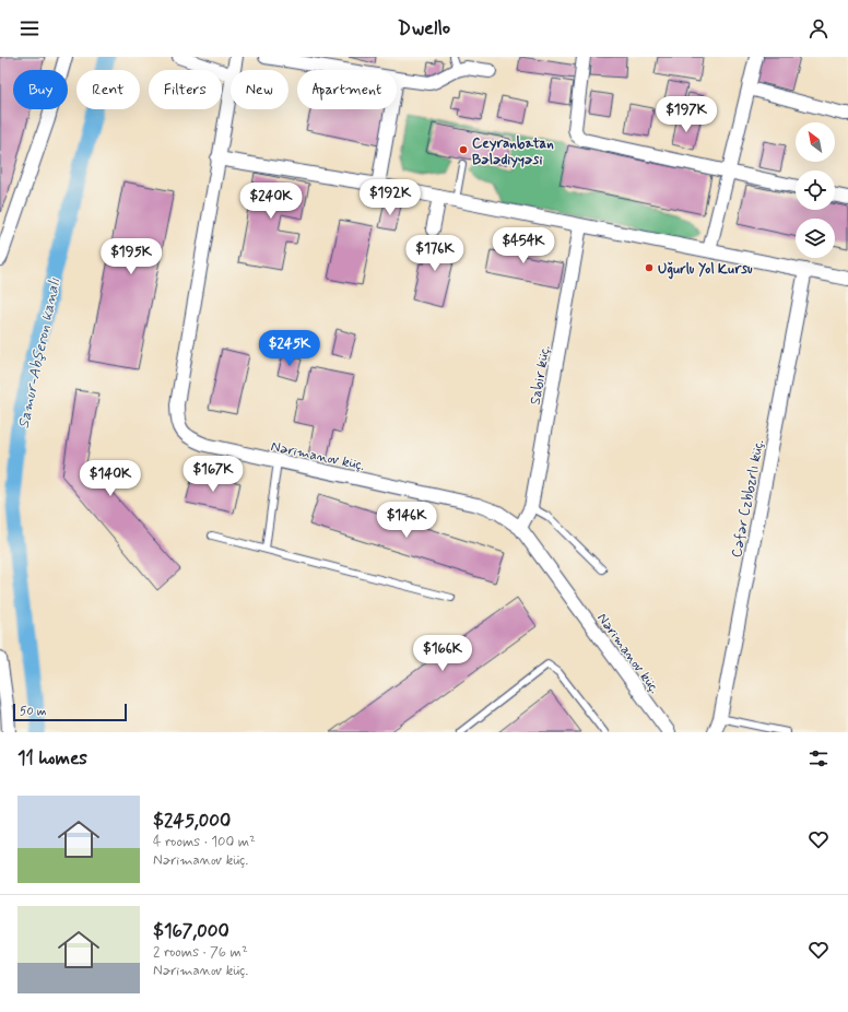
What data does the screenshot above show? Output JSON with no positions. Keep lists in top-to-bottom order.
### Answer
{
  "streets": {
    "street": ["Sabir küç.", "Nərimanov küç.", "Cəfər Czbbzrlı küç."]
  },
  "crossings": [
    ["Sabir küç.", "Nərimanov küç."]
  ],
  "water": ["Samur-Abşeron kanalı"],
  "places": ["Ceyranbatan Bələdiyyəsi", "Uğurlu Yol Kursu"],
  "scale_bar": "50 m",
  "north": "top left",
  "page": {
    "header": "Dwello",
    "chip": [
      "Buy",
      "Rent",
      "Filters",
      "New",
      "Apartment"
    ],
    "price": [
      "$197K",
      "$192K",
      "$240K",
      "$454K",
      "$176K",
      "$195K",
      "$245K",
      "$167K",
      "$140K",
      "$146K",
      "$166K"
    ],
    "scale": "50 m",
    "heading": "11 homes",
    "list": [
      {
        "name": "$245,000",
        "note": "4 rooms · 100 m² · Nərimanov küç."
      },
      {
        "name": "$167,000",
        "note": "2 rooms · 76 m² · Nərimanov küç."
      }
    ]
  }
}
